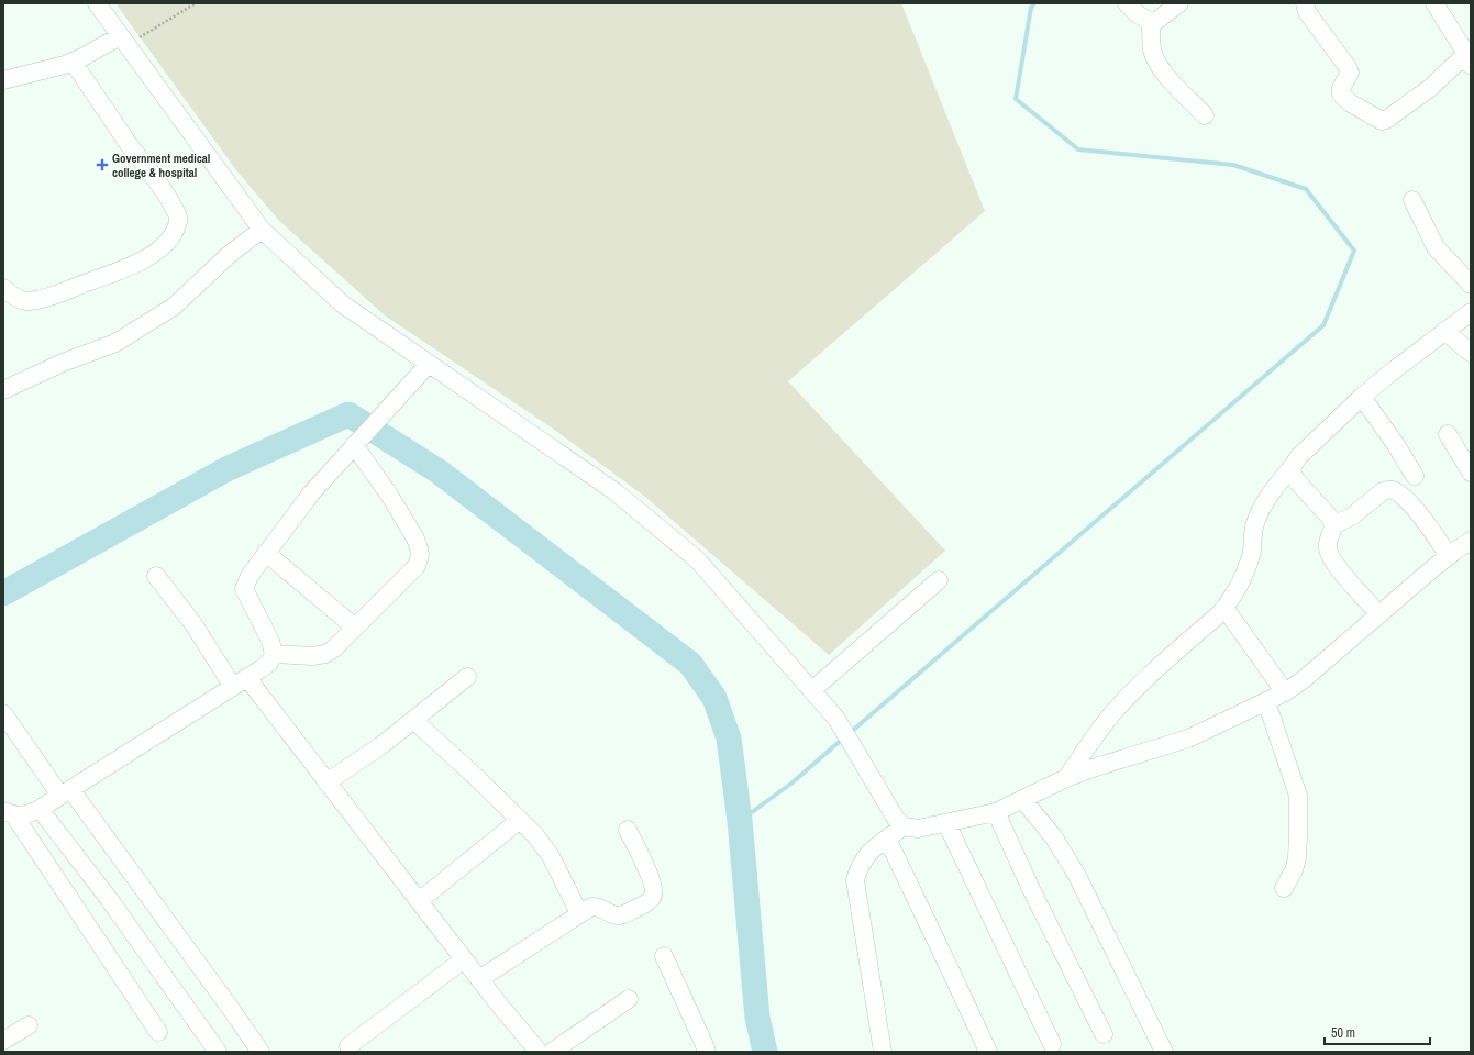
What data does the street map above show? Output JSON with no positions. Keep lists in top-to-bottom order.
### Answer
{
  "places": {
    "health": ["Government medical college & hospital"]
  },
  "scale_bar": "50 m"
}
